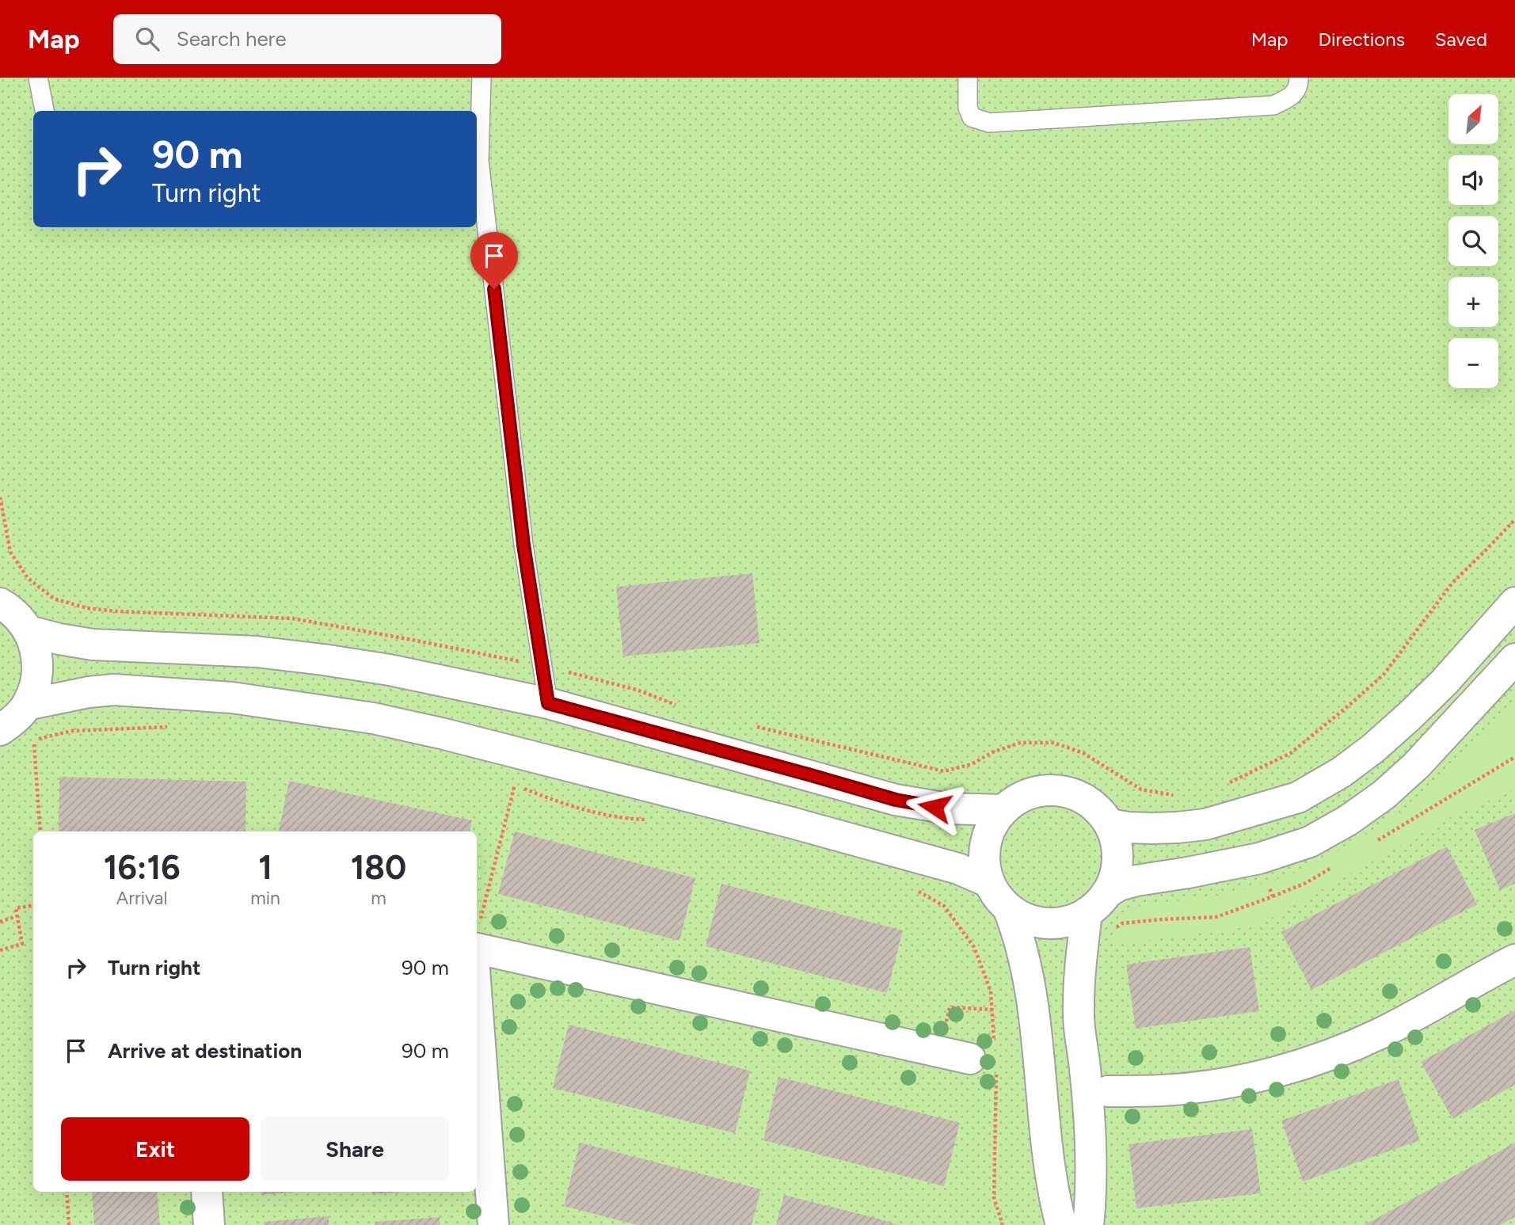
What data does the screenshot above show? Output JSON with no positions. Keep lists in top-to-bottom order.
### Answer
{
  "north": "top right",
  "page": {
    "header": "Map",
    "search": "Search here",
    "nav": ["Map", "Directions", "Saved"],
    "map_buttons": ["+", "−"],
    "turn": ["90 m", "Turn right"],
    "eta": [
      "16:16",
      "Arrival",
      "1",
      "min",
      "180",
      "m"
    ],
    "list": [
      {
        "name": "Turn right",
        "value": "90 m"
      },
      {
        "name": "Arrive at destination",
        "value": "90 m"
      }
    ],
    "buttons": ["Exit", "Share"]
  }
}
